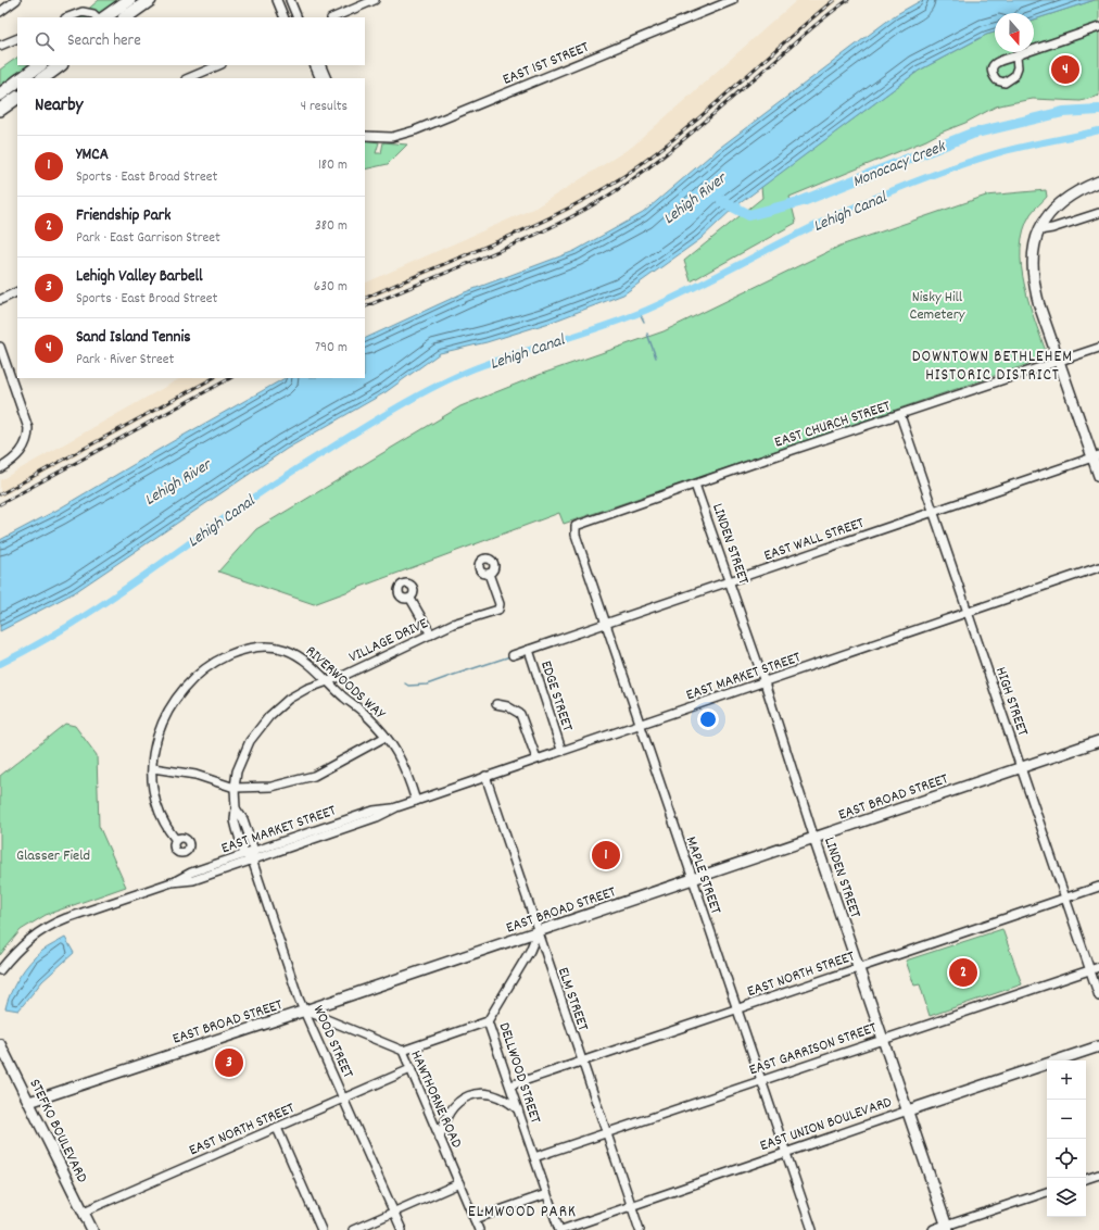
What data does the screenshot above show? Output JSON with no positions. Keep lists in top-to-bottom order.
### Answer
{
  "streets": {
    "main road": [
      "LINDEN STREET",
      "EAST BROAD STREET",
      "EAST UNION BOULEVARD",
      "STEFKO BOULEVARD"
    ],
    "street": [
      "EAST 1ST STREET",
      "EAST CHURCH STREET",
      "EAST WALL STREET",
      "VILLAGE DRIVE",
      "EAST MARKET STREET",
      "RIVERWOODS WAY",
      "EDGE STREET",
      "HIGH STREET",
      "MAPLE STREET",
      "EAST NORTH STREET",
      "ELM STREET",
      "WOOD STREET",
      "EAST GARRISON STREET",
      "DELLWOOD STREET",
      "HAWTHORNE ROAD"
    ]
  },
  "crossings": [
    ["EAST CHURCH STREET", "LINDEN STREET"],
    ["EAST CHURCH STREET", "HIGH STREET"],
    ["EAST CHURCH STREET", "MAPLE STREET"],
    ["EAST WALL STREET", "LINDEN STREET"],
    ["EAST WALL STREET", "EDGE STREET"],
    ["EAST WALL STREET", "HIGH STREET"],
    ["EAST WALL STREET", "MAPLE STREET"],
    ["LINDEN STREET", "EAST MARKET STREET"],
    ["LINDEN STREET", "EAST BROAD STREET"],
    ["LINDEN STREET", "EAST NORTH STREET"],
    ["LINDEN STREET", "EAST GARRISON STREET"],
    ["LINDEN STREET", "EAST UNION BOULEVARD"],
    ["VILLAGE DRIVE", "EAST MARKET STREET"],
    ["VILLAGE DRIVE", "RIVERWOODS WAY"],
    ["EAST MARKET STREET", "RIVERWOODS WAY"],
    ["EAST MARKET STREET", "EDGE STREET"],
    ["EAST MARKET STREET", "HIGH STREET"],
    ["EAST MARKET STREET", "MAPLE STREET"],
    ["EAST MARKET STREET", "ELM STREET"],
    ["EAST MARKET STREET", "WOOD STREET"],
    ["HIGH STREET", "EAST BROAD STREET"],
    ["HIGH STREET", "EAST NORTH STREET"],
    ["HIGH STREET", "EAST GARRISON STREET"],
    ["EAST BROAD STREET", "MAPLE STREET"],
    ["EAST BROAD STREET", "ELM STREET"],
    ["EAST BROAD STREET", "WOOD STREET"],
    ["EAST BROAD STREET", "DELLWOOD STREET"],
    ["EAST BROAD STREET", "HAWTHORNE ROAD"],
    ["EAST BROAD STREET", "STEFKO BOULEVARD"],
    ["MAPLE STREET", "EAST NORTH STREET"],
    ["MAPLE STREET", "EAST GARRISON STREET"],
    ["MAPLE STREET", "EAST UNION BOULEVARD"],
    ["EAST NORTH STREET", "ELM STREET"],
    ["EAST NORTH STREET", "WOOD STREET"],
    ["EAST NORTH STREET", "DELLWOOD STREET"],
    ["EAST NORTH STREET", "HAWTHORNE ROAD"],
    ["EAST NORTH STREET", "STEFKO BOULEVARD"],
    ["ELM STREET", "EAST GARRISON STREET"],
    ["ELM STREET", "DELLWOOD STREET"],
    ["ELM STREET", "EAST UNION BOULEVARD"],
    ["WOOD STREET", "HAWTHORNE ROAD"],
    ["EAST GARRISON STREET", "DELLWOOD STREET"],
    ["DELLWOOD STREET", "EAST UNION BOULEVARD"]
  ],
  "districts": ["DOWNTOWN BETHLEHEM HISTORIC DISTRICT", "ELMWOOD PARK"],
  "water": ["Monocacy Creek", "Lehigh River", "Lehigh Canal"],
  "parks": ["Nisky Hill Cemetery", "Glasser Field"],
  "north": "bottom",
  "page": {
    "search": "Search here",
    "pins": [
      "4",
      "1",
      "2",
      "3"
    ],
    "heading": ["Nearby", "4 results"],
    "list": [
      {
        "mark": "1",
        "name": "YMCA",
        "note": "Sports · East Broad Street",
        "value": "180 m"
      },
      {
        "mark": "2",
        "name": "Friendship Park",
        "note": "Park · East Garrison Street",
        "value": "380 m"
      },
      {
        "mark": "3",
        "name": "Lehigh Valley Barbell",
        "note": "Sports · East Broad Street",
        "value": "630 m"
      },
      {
        "mark": "4",
        "name": "Sand Island Tennis",
        "note": "Park · River Street",
        "value": "790 m"
      }
    ],
    "map_buttons": ["+", "−"]
  }
}
